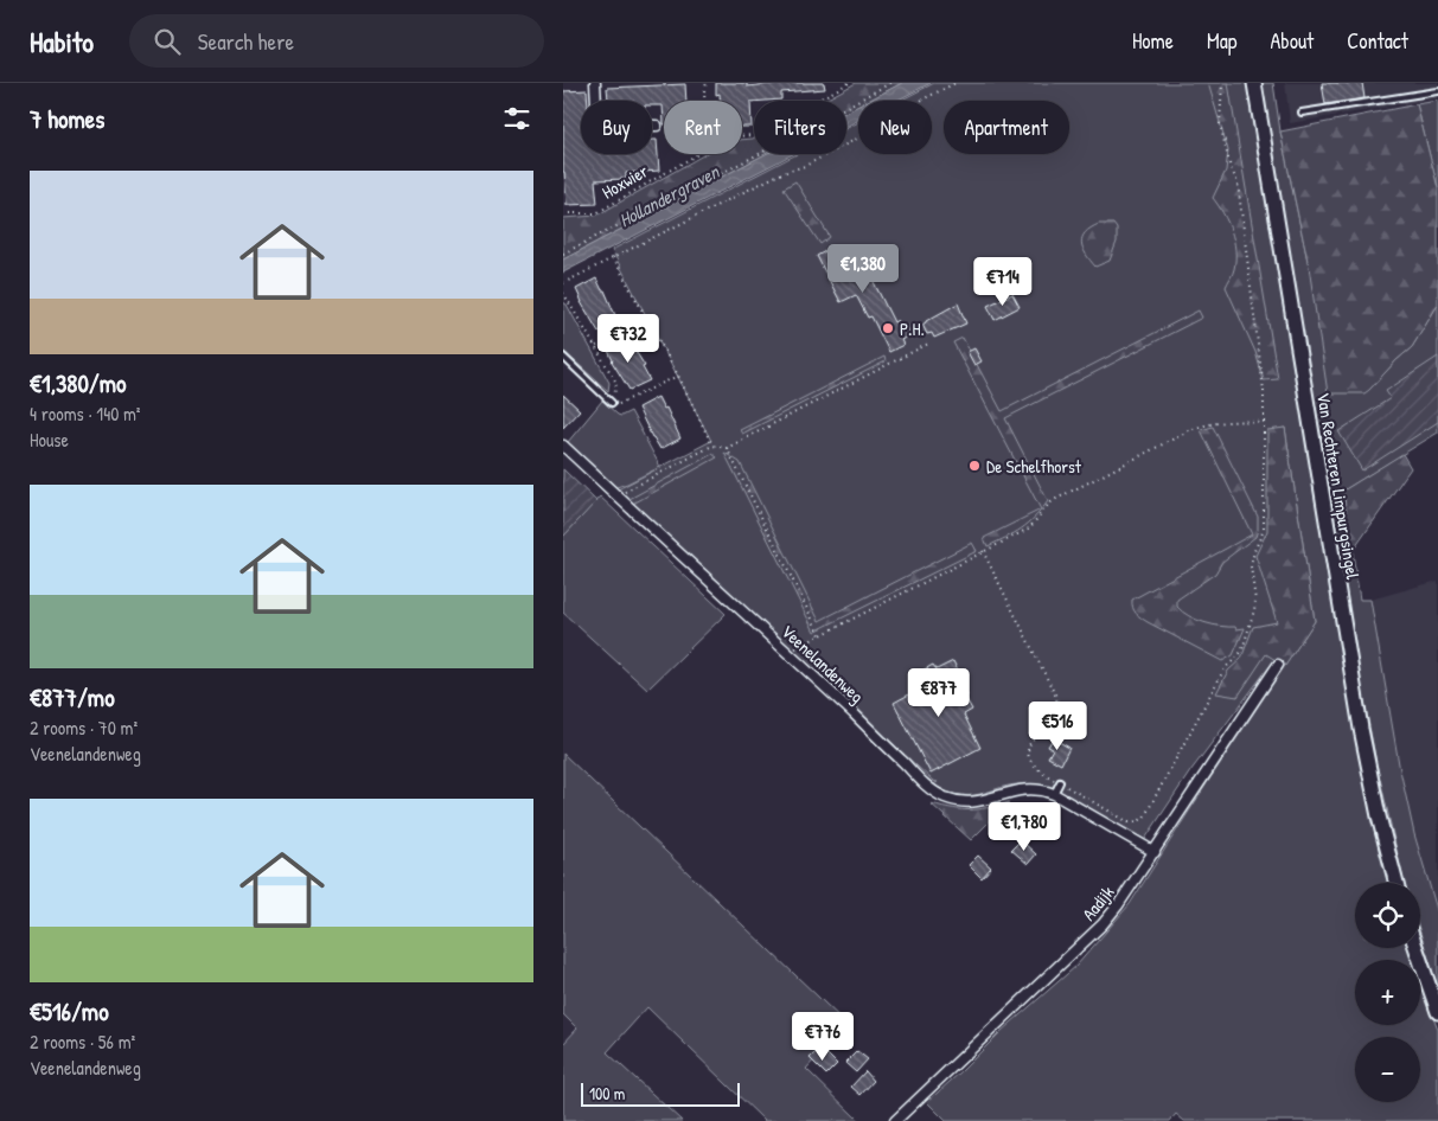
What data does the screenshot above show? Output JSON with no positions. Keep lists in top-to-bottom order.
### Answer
{
  "streets": {
    "main road": ["Van Rechteren Limpurgsingel"],
    "street": ["Veenelandenweg", "Aadijk"],
    "path": ["Hoxwier"]
  },
  "crossings": [
    ["Veenelandenweg", "Aadijk"]
  ],
  "water": ["Hollandergraven"],
  "places": ["P.H.", "De Schelfhorst"],
  "scale_bar": "100 m",
  "page": {
    "header": "Habito",
    "search": "Search here",
    "nav": [
      "Home",
      "Map",
      "About",
      "Contact"
    ],
    "heading": "7 homes",
    "chip": [
      "Buy",
      "Rent",
      "Filters",
      "New",
      "Apartment"
    ],
    "list": [
      {
        "name": "€1,380/mo",
        "note": "4 rooms · 140 m² · House"
      },
      {
        "name": "€877/mo",
        "note": "2 rooms · 70 m² · Veenelandenweg"
      },
      {
        "name": "€516/mo",
        "note": "2 rooms · 56 m² · Veenelandenweg"
      }
    ],
    "price": [
      "€1,380",
      "€714",
      "€732",
      "€877",
      "€516",
      "€1,780",
      "€776"
    ],
    "map_buttons": ["+", "−"],
    "scale": "100 m"
  }
}
